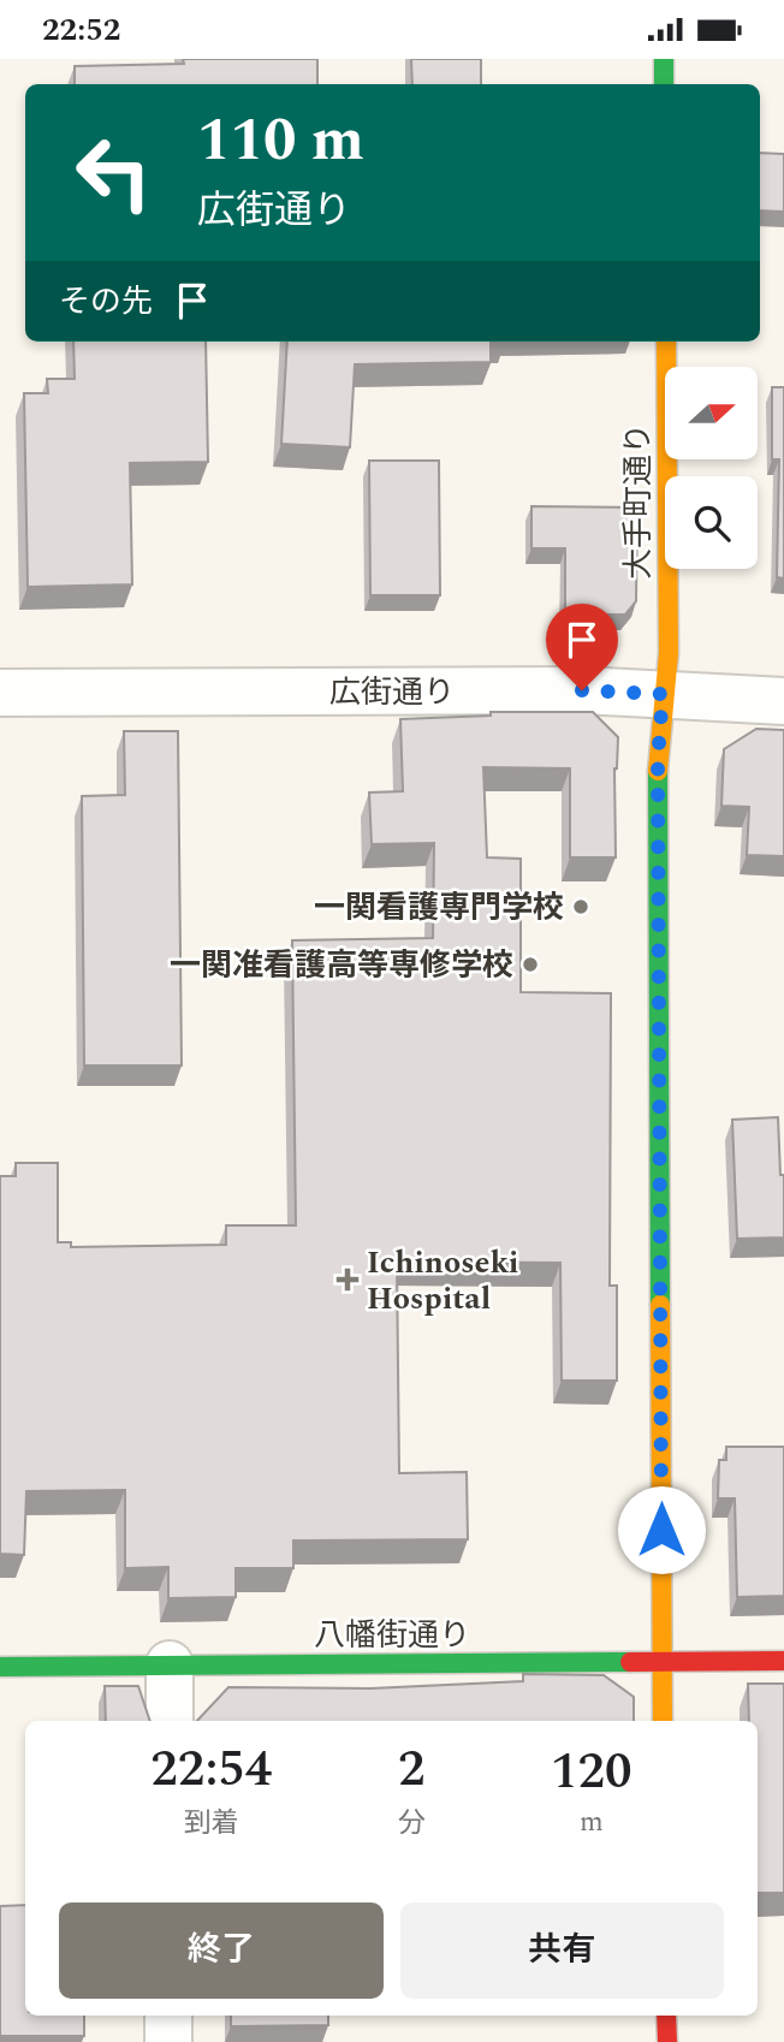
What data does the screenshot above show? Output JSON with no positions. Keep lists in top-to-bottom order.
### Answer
{
  "streets": {
    "street": ["大手町通り", "広街通り", "八幡街通り"]
  },
  "crossings": [
    ["大手町通り", "広街通り"],
    ["大手町通り", "八幡街通り"]
  ],
  "places": {
    "other": ["一関看護専門学校", "一関准看護高等専修学校"],
    "health": ["Ichinoseki Hospital"]
  },
  "north": "right",
  "page": {
    "status": "22:52",
    "turn": ["110 m", "広街通り"],
    "then": "その先",
    "eta": [
      "22:54",
      "到着",
      "2",
      "分",
      "120",
      "m"
    ],
    "buttons": ["終了", "共有"]
  }
}
